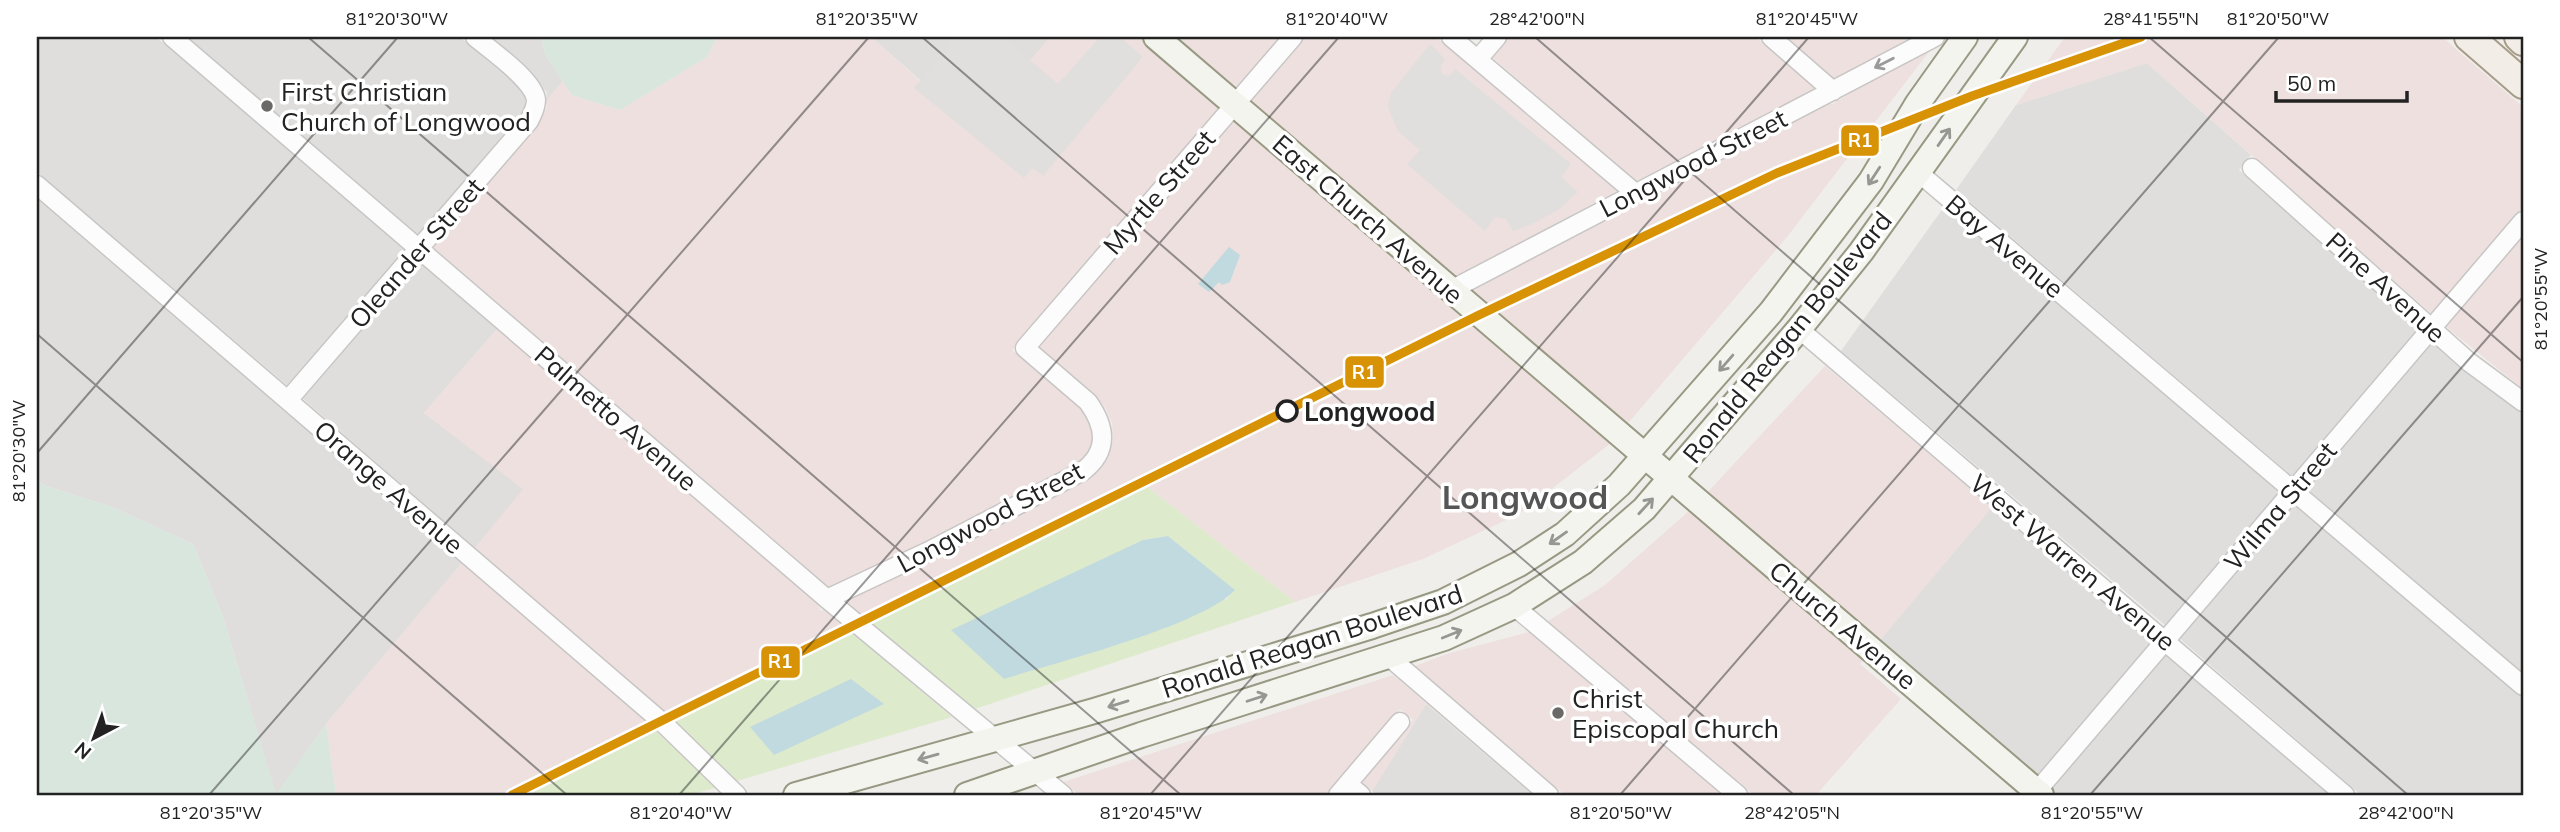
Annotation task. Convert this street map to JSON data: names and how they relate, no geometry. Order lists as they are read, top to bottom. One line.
{"streets":{"main road":["East Church Avenue","Ronald Reagan Boulevard","Church Avenue"],"street":["Longwood Street","Myrtle Street","Bay Avenue","Oleander Street","Pine Avenue","Palmetto Avenue","Orange Avenue","Wilma Street","West Warren Avenue"]},"crossings":[["Longwood Street","Myrtle Street"],["Longwood Street","East Church Avenue"],["Longwood Street","Palmetto Avenue"],["Myrtle Street","East Church Avenue"],["East Church Avenue","Ronald Reagan Boulevard"],["East Church Avenue","Church Avenue"],["Bay Avenue","Ronald Reagan Boulevard"],["Bay Avenue","Wilma Street"],["Oleander Street","Palmetto Avenue"],["Oleander Street","Orange Avenue"],["Pine Avenue","Wilma Street"],["Ronald Reagan Boulevard","Palmetto Avenue"],["Ronald Reagan Boulevard","West Warren Avenue"],["Ronald Reagan Boulevard","Church Avenue"],["Wilma Street","West Warren Avenue"],["Wilma Street","Church Avenue"]],"districts":["Longwood"],"places":["First Christian Church of Longwood","Longwood","Christ Episcopal Church"],"lines":["transit line R1"],"scale_bar":"50 m","north":"bottom left","coordinates":["81°20'30\"W","81°20'35\"W","81°20'40\"W","28°42'00\"N","81°20'45\"W","28°41'55\"N","81°20'50\"W","81°20'55\"W","28°42'05\"N"]}
